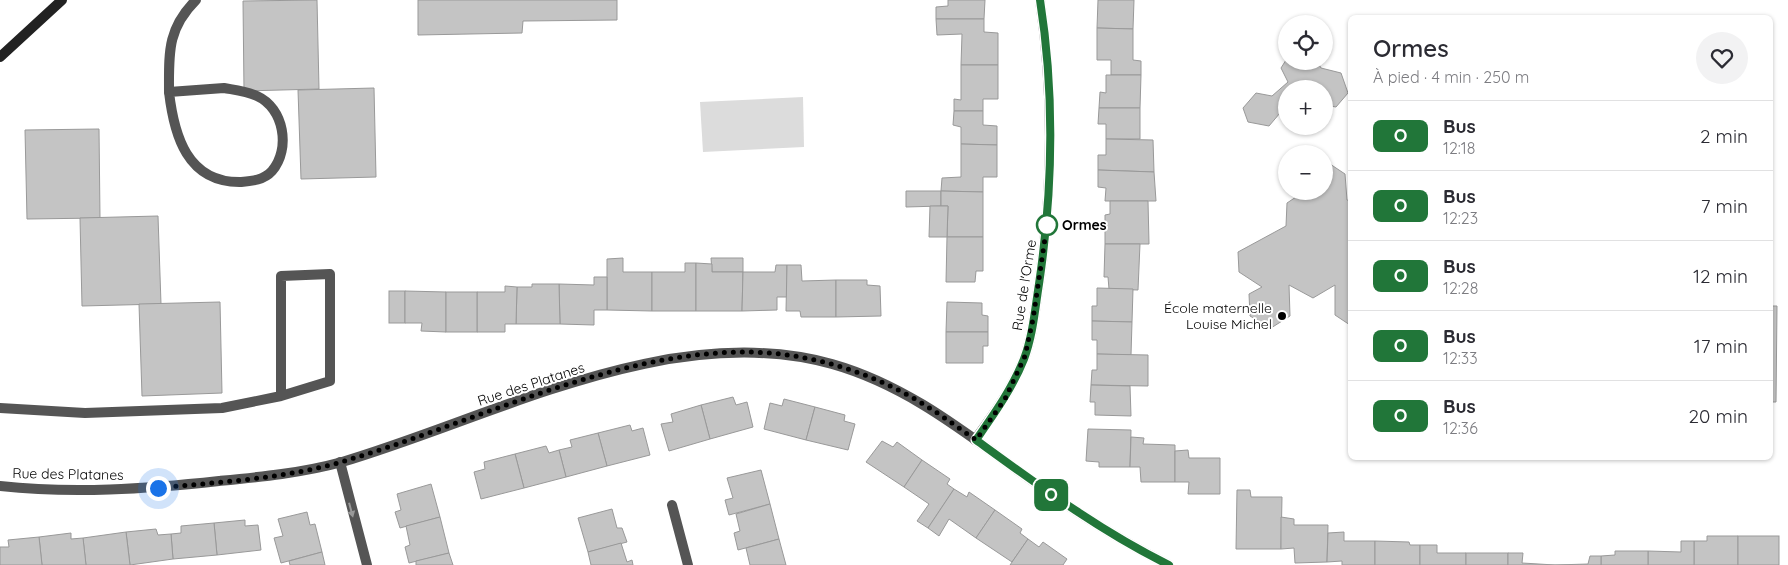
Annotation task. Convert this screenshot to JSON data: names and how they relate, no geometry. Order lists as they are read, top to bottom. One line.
{"streets":{"street":["Rue de l'Orme","Rue des Platanes"]},"crossings":[["Rue de l'Orme","Rue des Platanes"]],"places":["Ormes","École maternelle Louise Michel"],"lines":["bus line O"],"page":{"on_map":"O","map_buttons":["+","−"],"heading":["Ormes","À pied · 4 min · 250 m"],"list":[{"mark":"O","name":"Bus","note":"12:18","value":"2 min"},{"mark":"O","name":"Bus","note":"12:23","value":"7 min"},{"mark":"O","name":"Bus","note":"12:28","value":"12 min"},{"mark":"O","name":"Bus","note":"12:33","value":"17 min"},{"mark":"O","name":"Bus","note":"12:36","value":"20 min"}]}}
